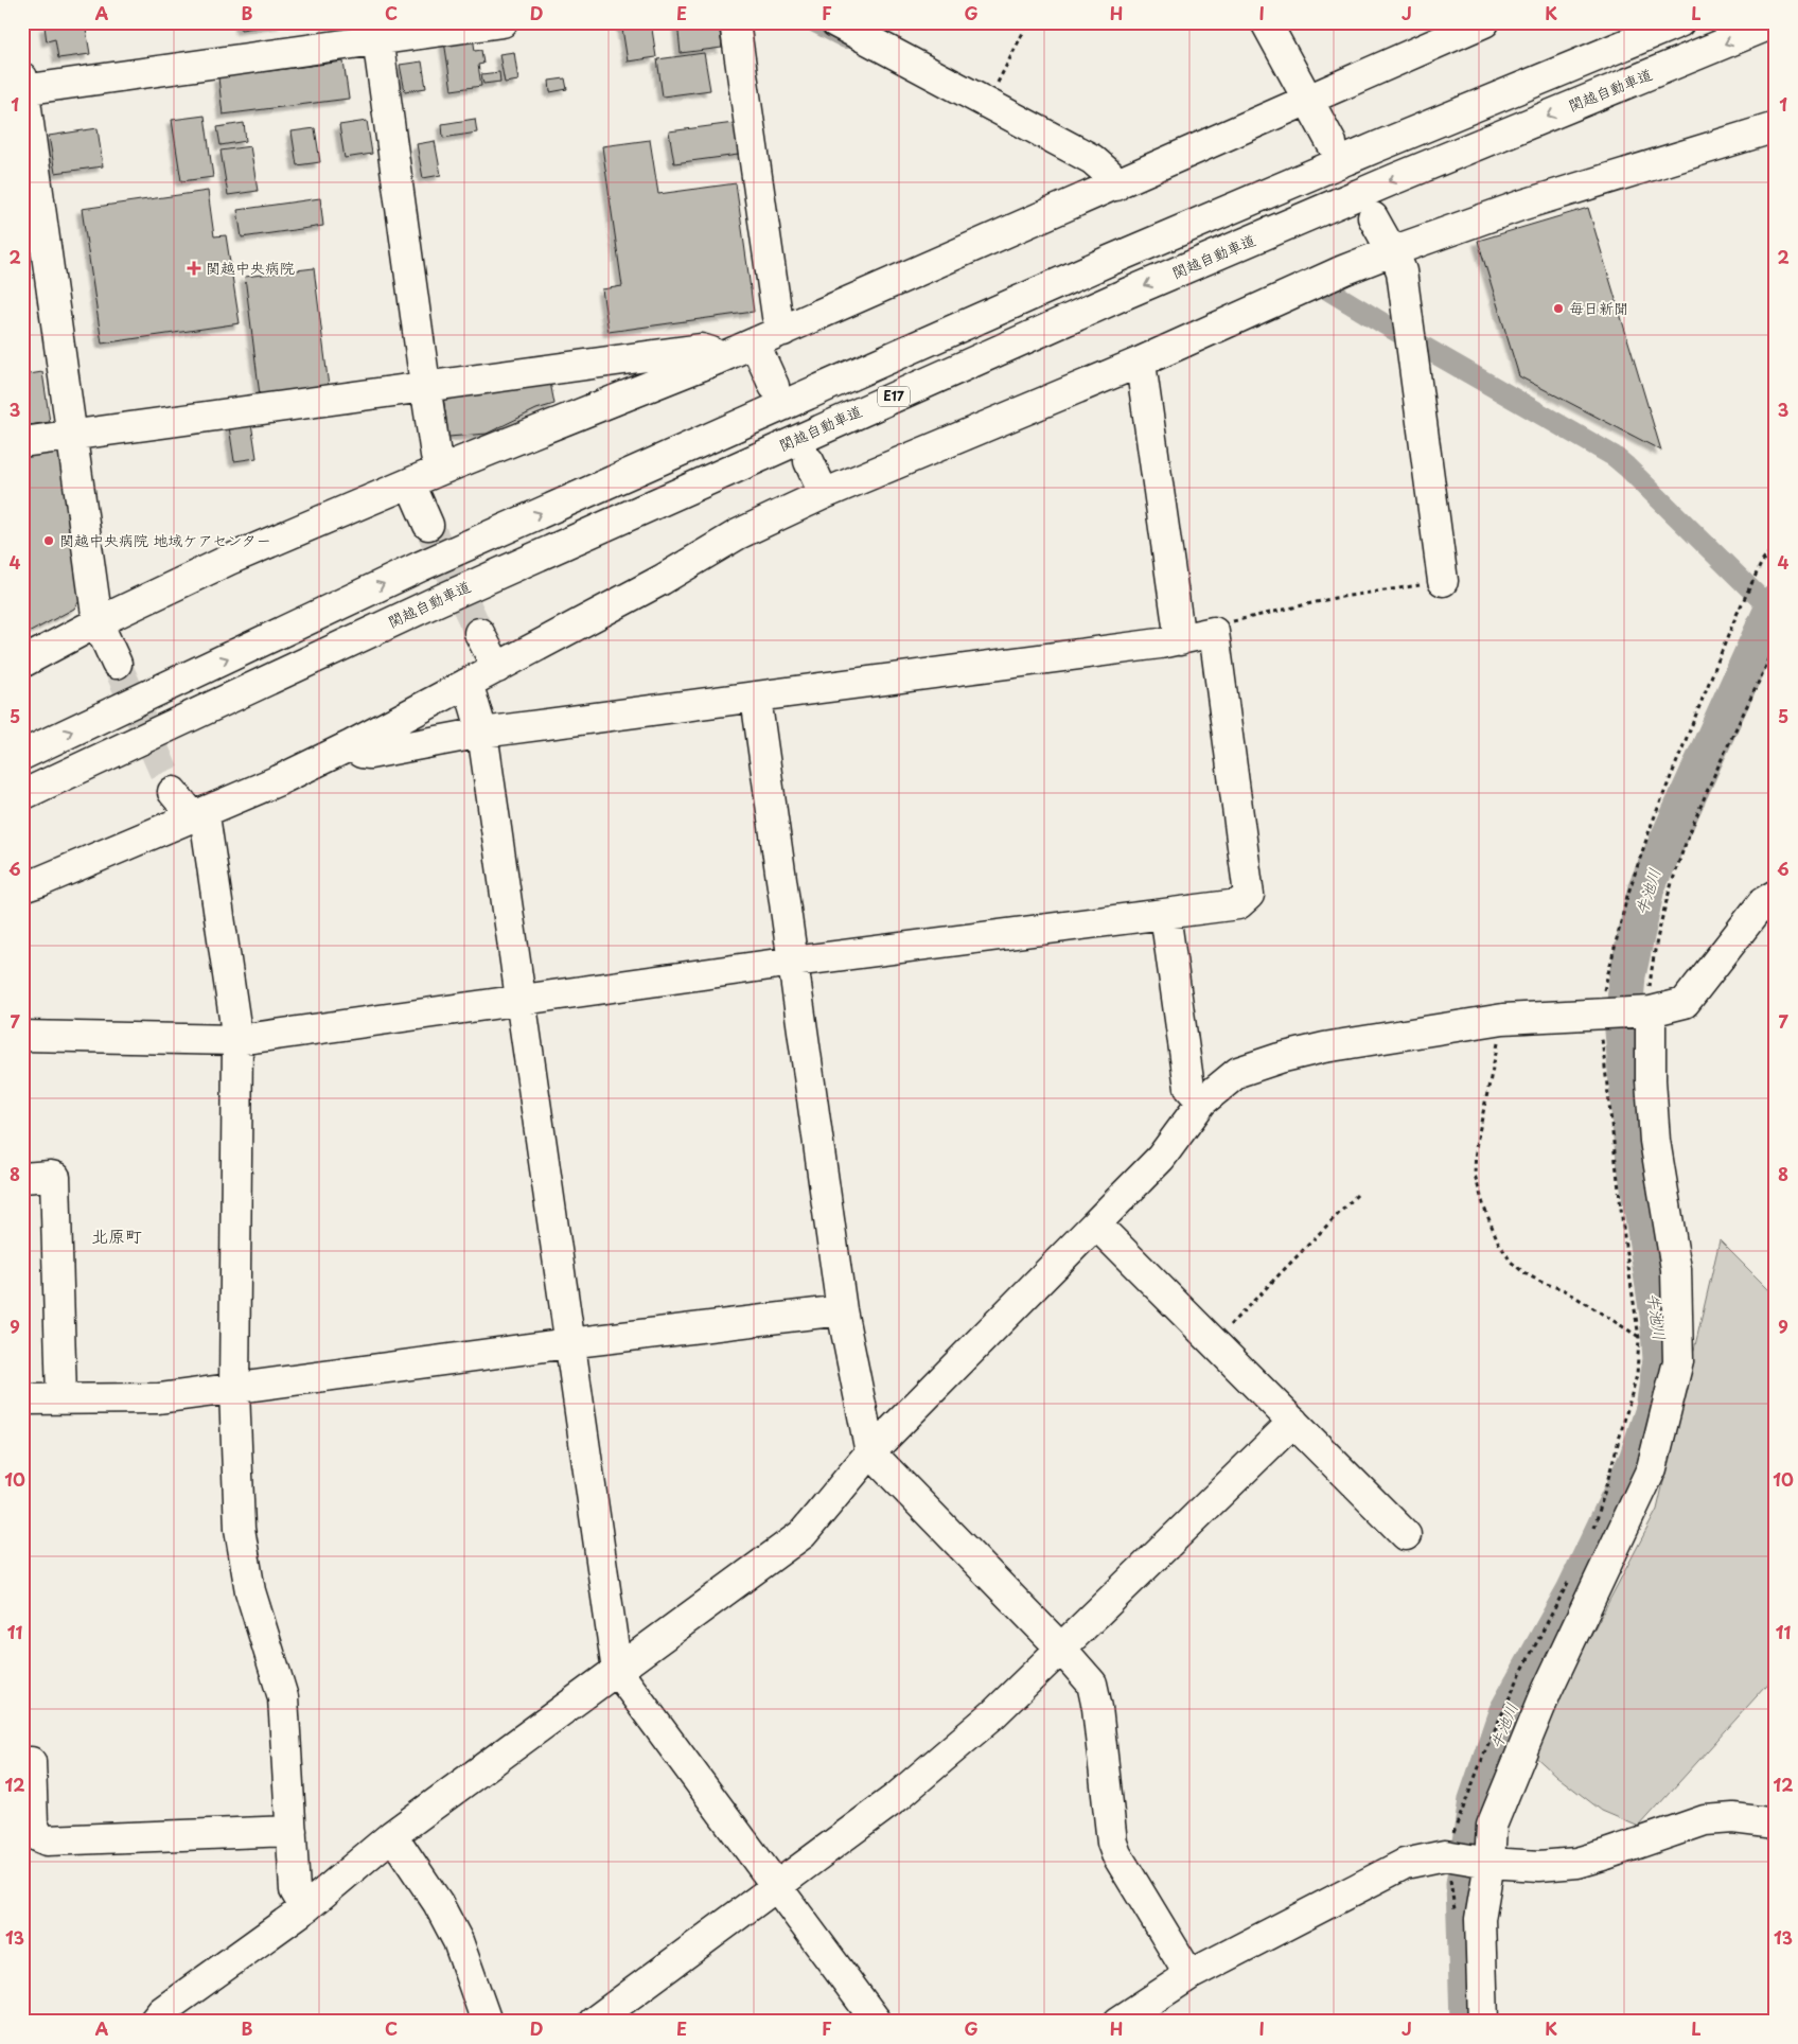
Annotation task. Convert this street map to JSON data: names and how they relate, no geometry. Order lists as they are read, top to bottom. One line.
{"streets":{"main road":["関越自動車道","E17"]},"districts":["北原町"],"water":["牛池川"],"places":{"health":["関越中央病院"],"other":["毎日新聞","関越中央病院 地域ケアセンター"]},"grid":{"columns":["A","B","C","D","E","F","G","H","I","J","K","L"],"rows":["1","2","3","4","5","6","7","8","9","10","11","12","13"]}}
